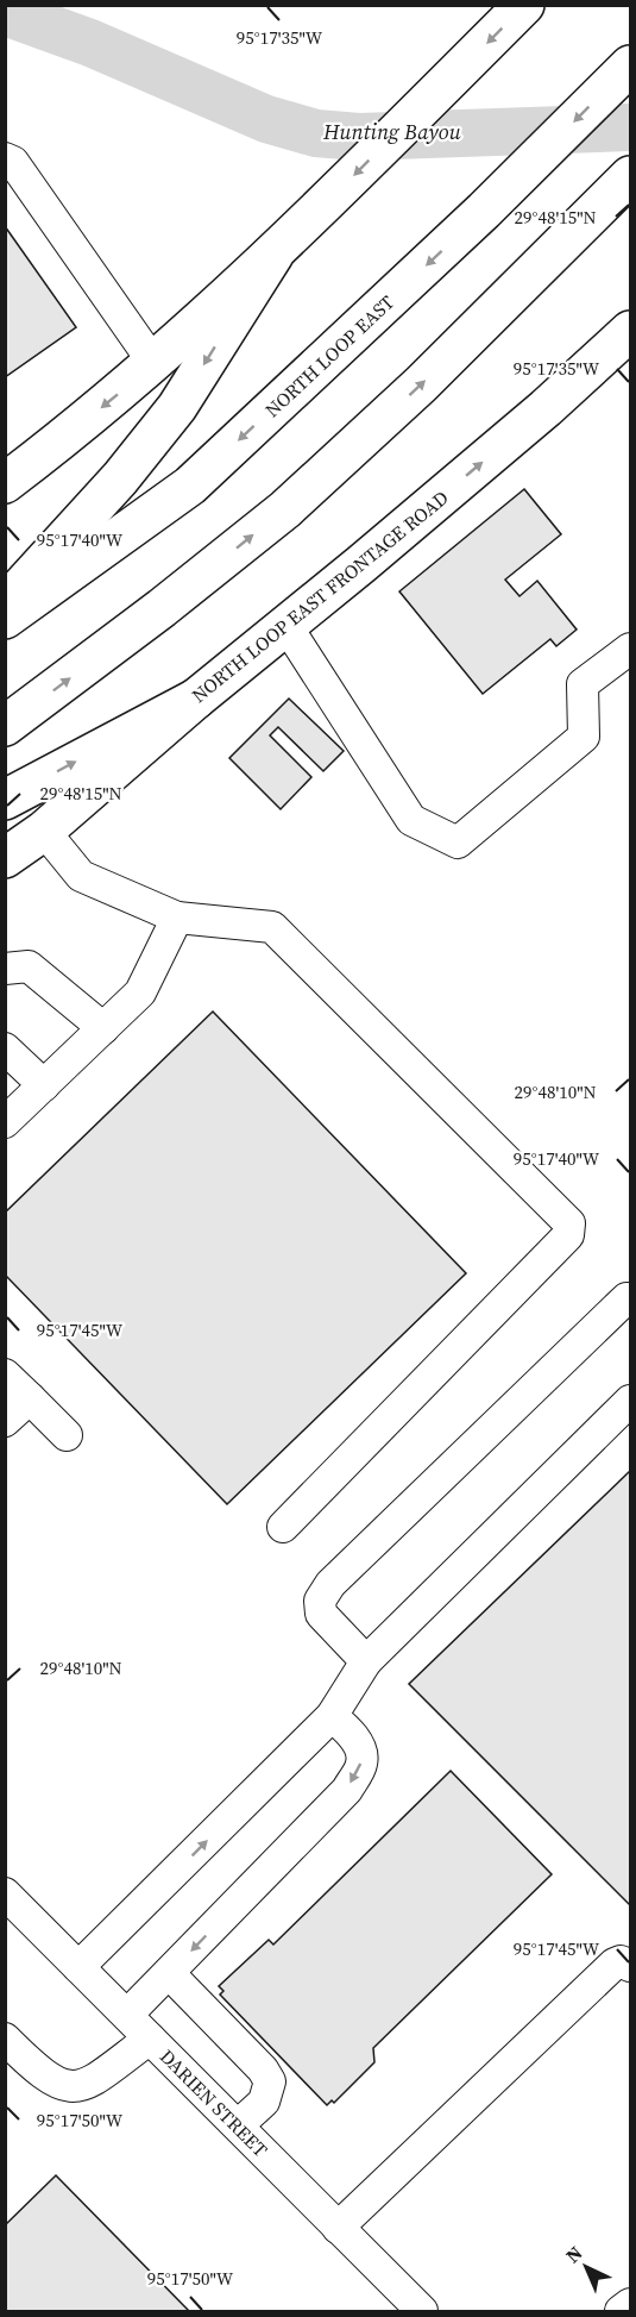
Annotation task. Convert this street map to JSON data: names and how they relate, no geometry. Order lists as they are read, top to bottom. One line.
{"streets":{"main road":["NORTH LOOP EAST","NORTH LOOP EAST FRONTAGE ROAD"],"street":["DARIEN STREET"]},"water":["Hunting Bayou"],"north":"top left","coordinates":["95°17'35\"W","29°48'15\"N","95°17'40\"W","29°48'10\"N","95°17'45\"W","95°17'50\"W"]}
